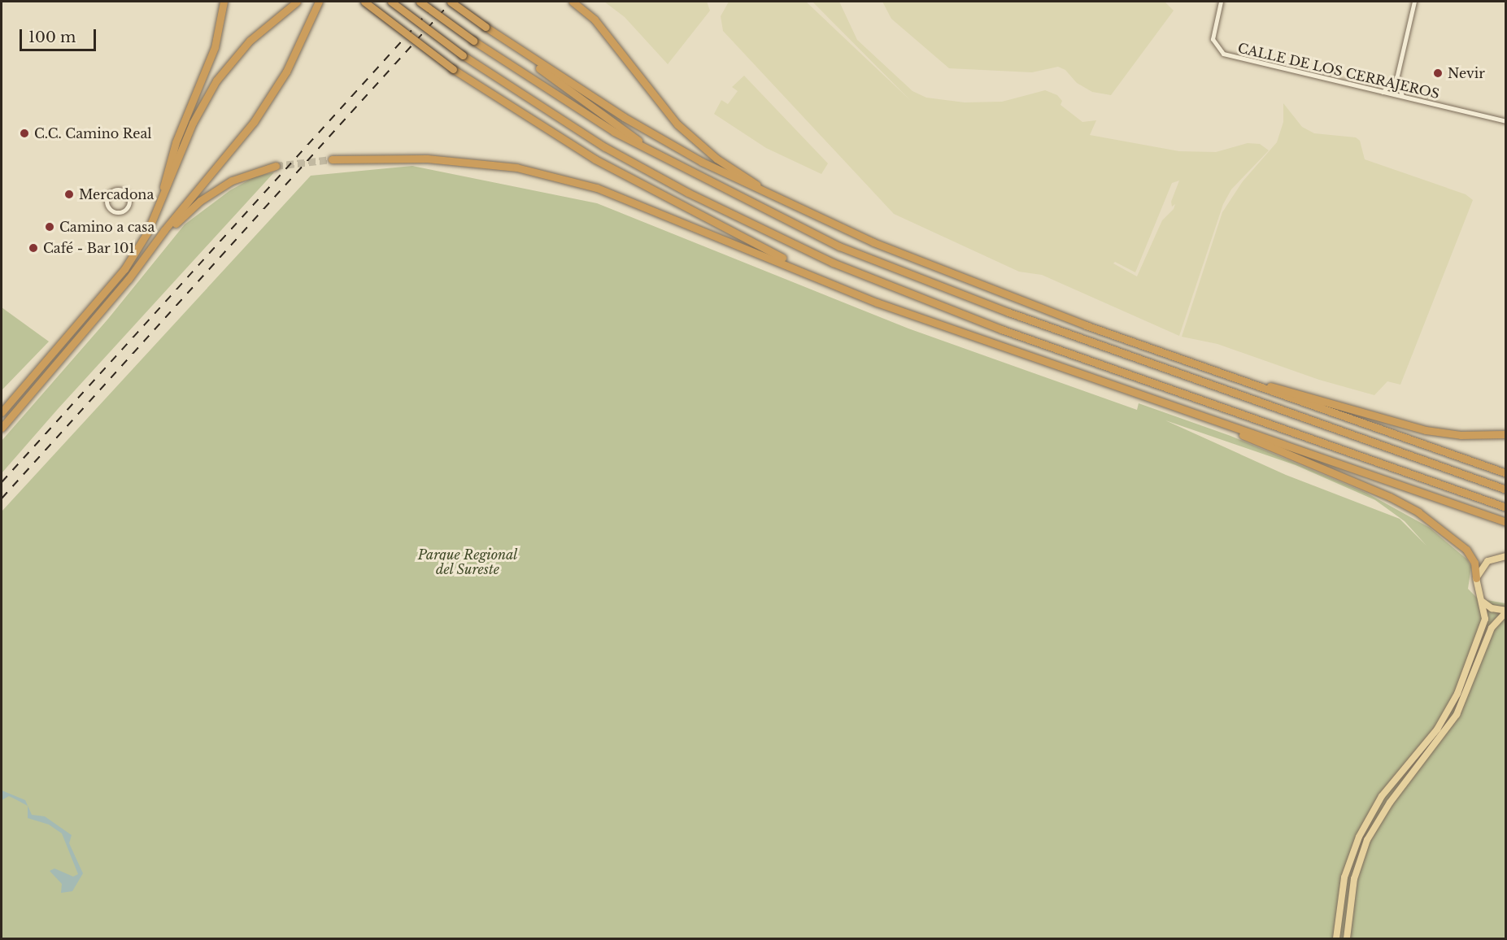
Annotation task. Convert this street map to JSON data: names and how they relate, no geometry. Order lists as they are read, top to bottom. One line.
{"streets":{"street":["CALLE DE LOS CERRAJEROS"]},"parks":["Parque Regional del Sureste"],"places":["Nevir","C.C. Camino Real","Mercadona","Camino a casa","Café - Bar 101"],"scale_bar":"100 m"}
